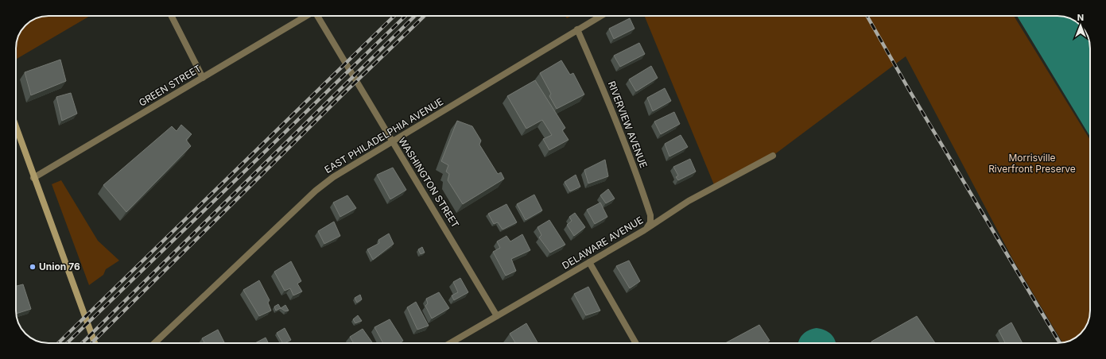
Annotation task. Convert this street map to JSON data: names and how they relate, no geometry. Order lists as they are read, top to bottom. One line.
{"streets":{"street":["GREEN STREET","RIVERVIEW AVENUE","EAST PHILADELPHIA AVENUE","WASHINGTON STREET","DELAWARE AVENUE"]},"crossings":[["RIVERVIEW AVENUE","EAST PHILADELPHIA AVENUE"],["RIVERVIEW AVENUE","DELAWARE AVENUE"],["EAST PHILADELPHIA AVENUE","WASHINGTON STREET"],["WASHINGTON STREET","DELAWARE AVENUE"]],"parks":["Morrisville Riverfront Preserve"],"places":["Union 76"],"north":"top"}
